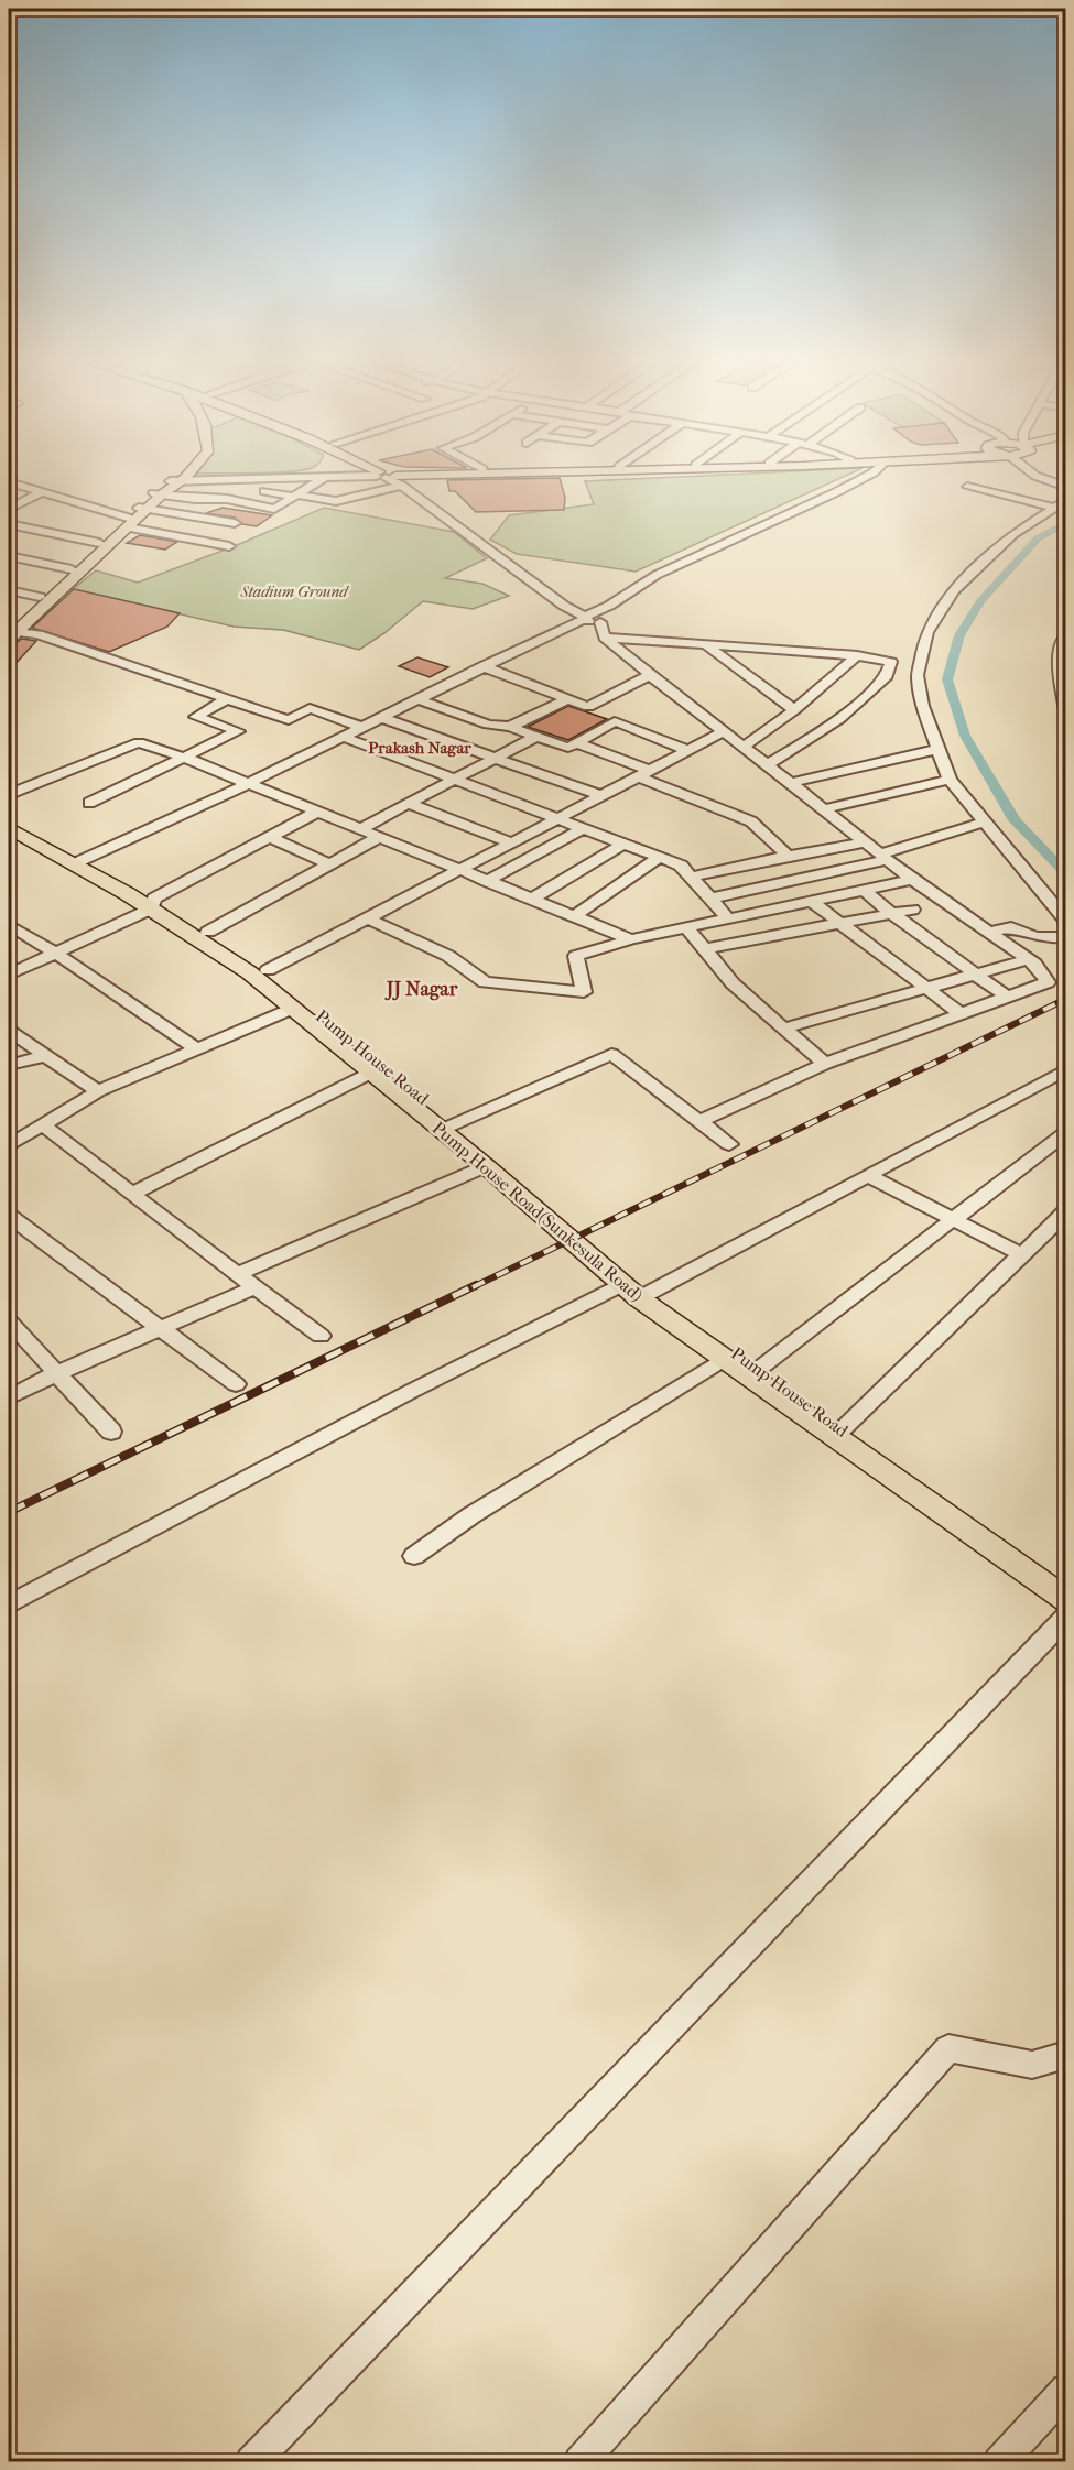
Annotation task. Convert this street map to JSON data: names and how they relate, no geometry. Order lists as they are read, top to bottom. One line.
{"streets":{"main road":["Pump House Road","Pump House Road(Sunkesula Road)"]},"crossings":[["Pump House Road","Pump House Road(Sunkesula Road)"]],"districts":["Prakash Nagar","JJ Nagar"],"parks":["Stadium Ground"]}
